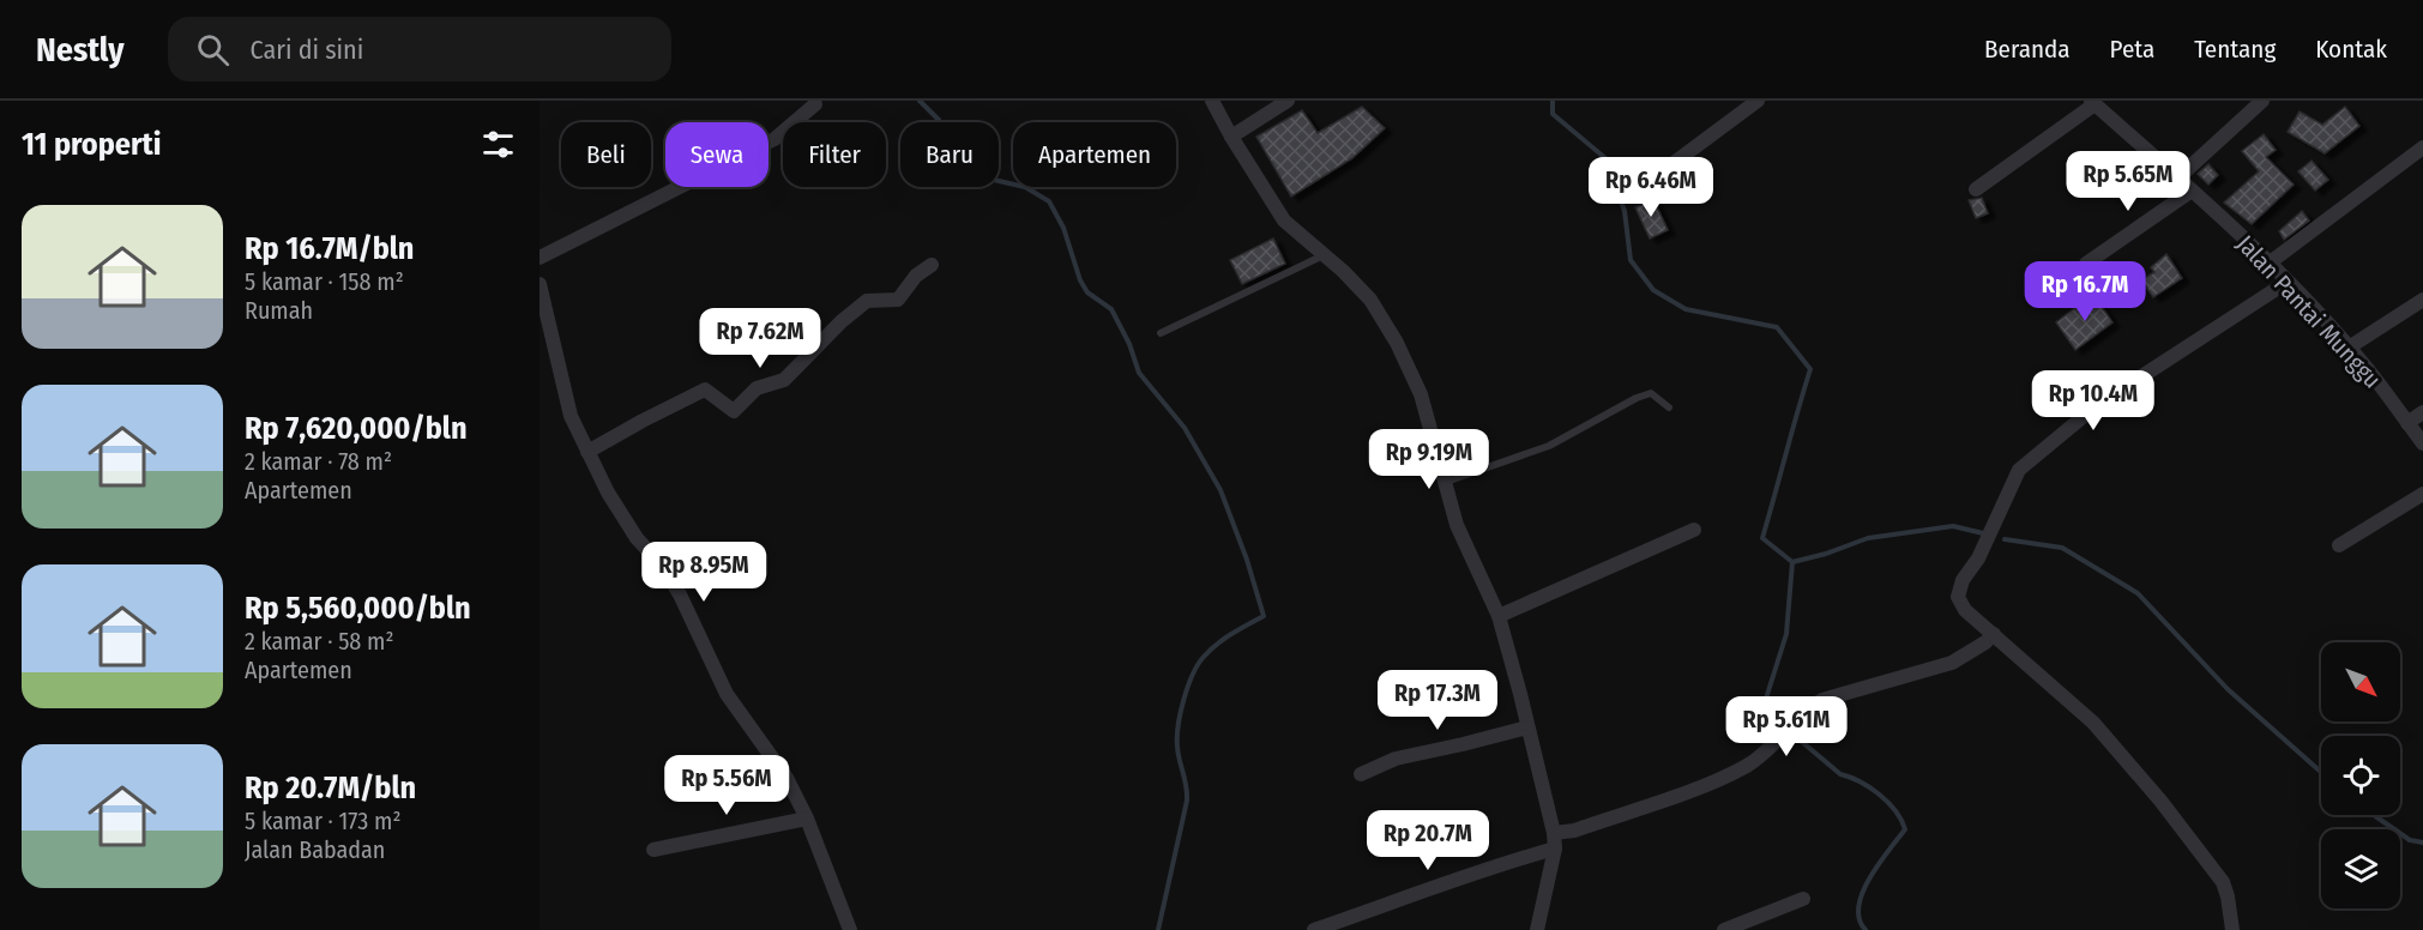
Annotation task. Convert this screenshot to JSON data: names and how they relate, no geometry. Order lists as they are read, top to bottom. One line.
{"streets":{"street":["Jalan Pantai Munggu"]},"north":"bottom right","page":{"header":"Nestly","search":"Cari di sini","nav":["Beranda","Peta","Tentang","Kontak"],"heading":"11 properti","chip":["Beli","Sewa","Filter","Baru","Apartemen"],"price":["Rp 5.65M","Rp 6.46M","Rp 16.7M","Rp 7.62M","Rp 10.4M","Rp 9.19M","Rp 8.95M","Rp 17.3M","Rp 5.61M","Rp 5.56M","Rp 20.7M"],"list":[{"name":"Rp 16.7M/bln","note":"5 kamar · 158 m² · Rumah"},{"name":"Rp 7,620,000/bln","note":"2 kamar · 78 m² · Apartemen"},{"name":"Rp 5,560,000/bln","note":"2 kamar · 58 m² · Apartemen"},{"name":"Rp 20.7M/bln","note":"5 kamar · 173 m² · Jalan Babadan"}]}}
